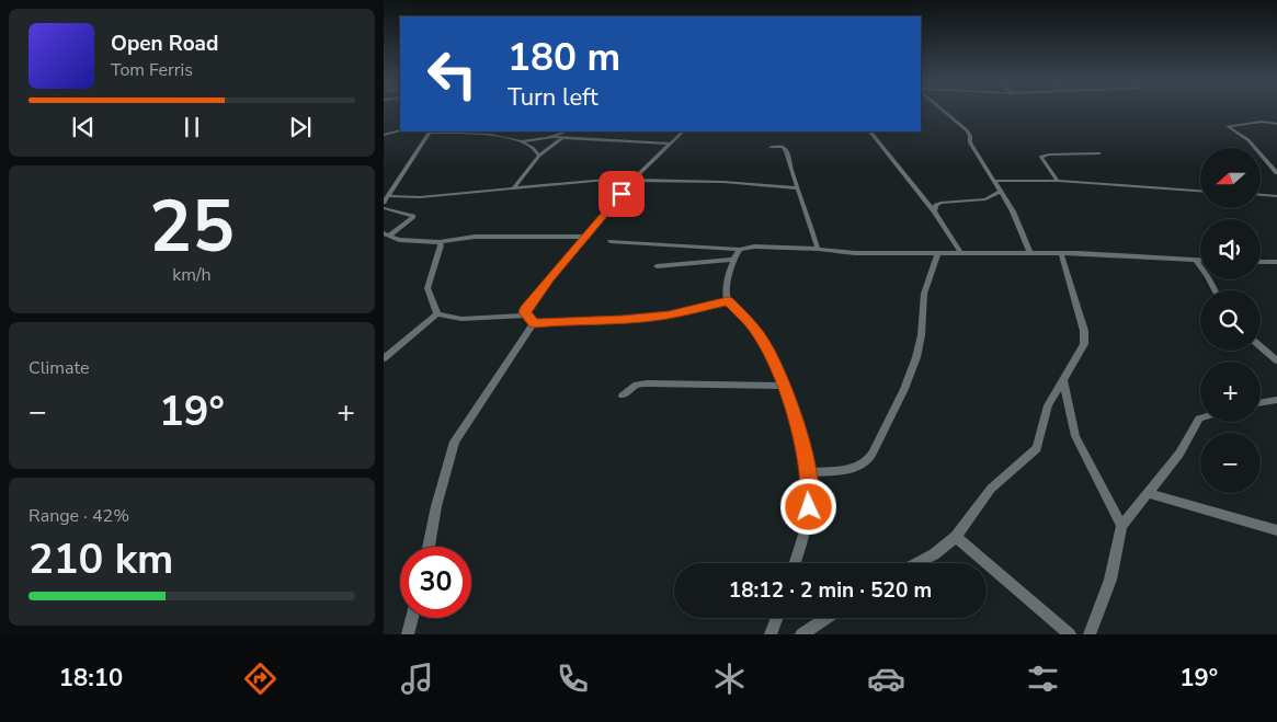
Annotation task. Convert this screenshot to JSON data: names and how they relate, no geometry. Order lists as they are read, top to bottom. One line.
{"north":"left","page":{"turn":["180 m","Turn left"],"song":["Open Road","Tom Ferris"],"map_buttons":["+","−"],"tile":[["25","km/h"],"Climate",["Range · 42%","210 km"]],"heat":["−","19°","+"],"limit":"30","trip":"18:12 · 2 min · 520 m","tabs":["18:10","19°"]}}
